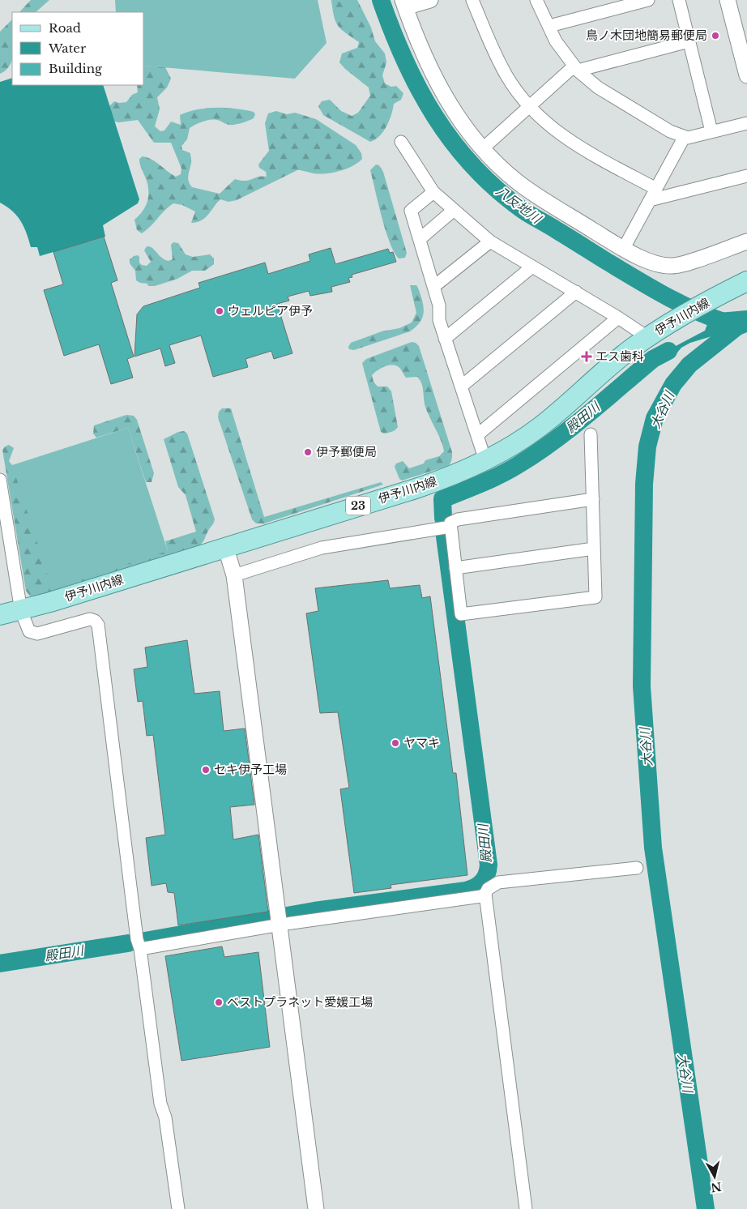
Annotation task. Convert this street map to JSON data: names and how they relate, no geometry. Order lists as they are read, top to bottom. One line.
{"streets":{"main road":["伊予川内線","23"]},"water":["八反地川","大谷川","殿田川"],"places":{"other":["鳥ノ木団地簡易郵便局","ウェルピア伊予","伊予郵便局","ヤマキ","セキ伊予工場","ベストプラネット愛媛工場"],"health":["エス歯科"]},"legend":["Road","Water","Building"],"north":"bottom"}
